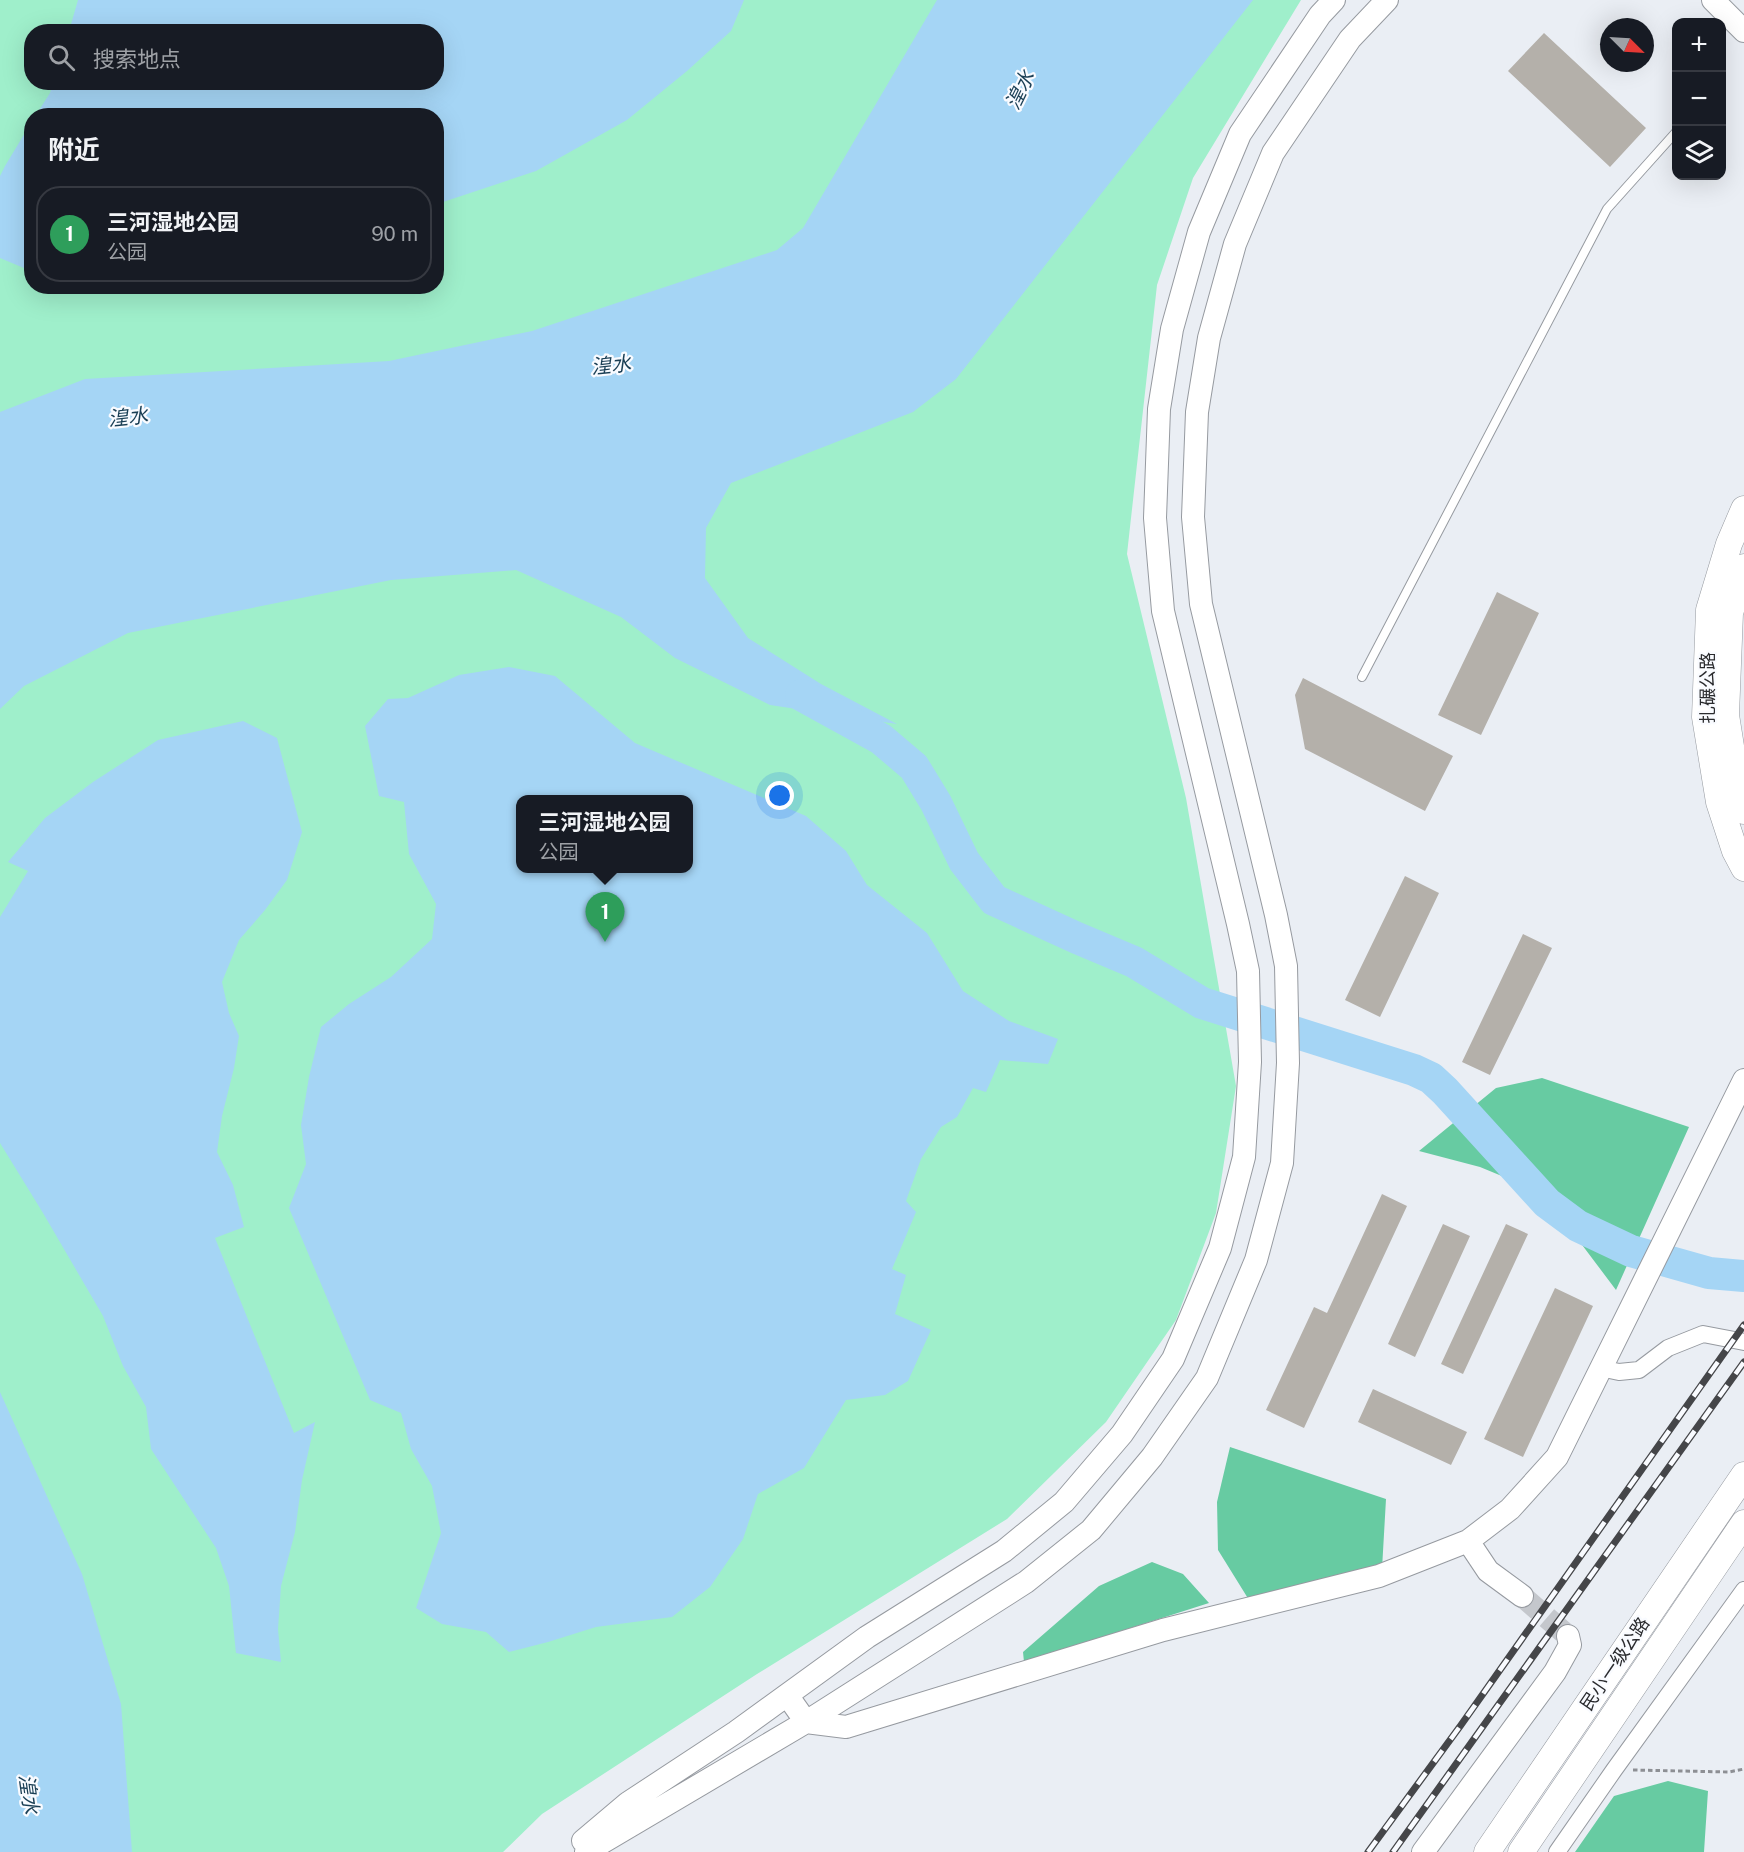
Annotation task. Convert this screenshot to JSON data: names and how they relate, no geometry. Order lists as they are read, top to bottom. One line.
{"streets":{"main road":["扎碾公路","民小一级公路"]},"water":["湟水"],"north":"bottom right","page":{"map_buttons":["+","−"],"search":"搜索地点","heading":"附近","list":[{"mark":"1","name":"三河湿地公园","note":"公园","value":"90 m"}],"popup":["三河湿地公园","公园"],"pins":"1"}}
